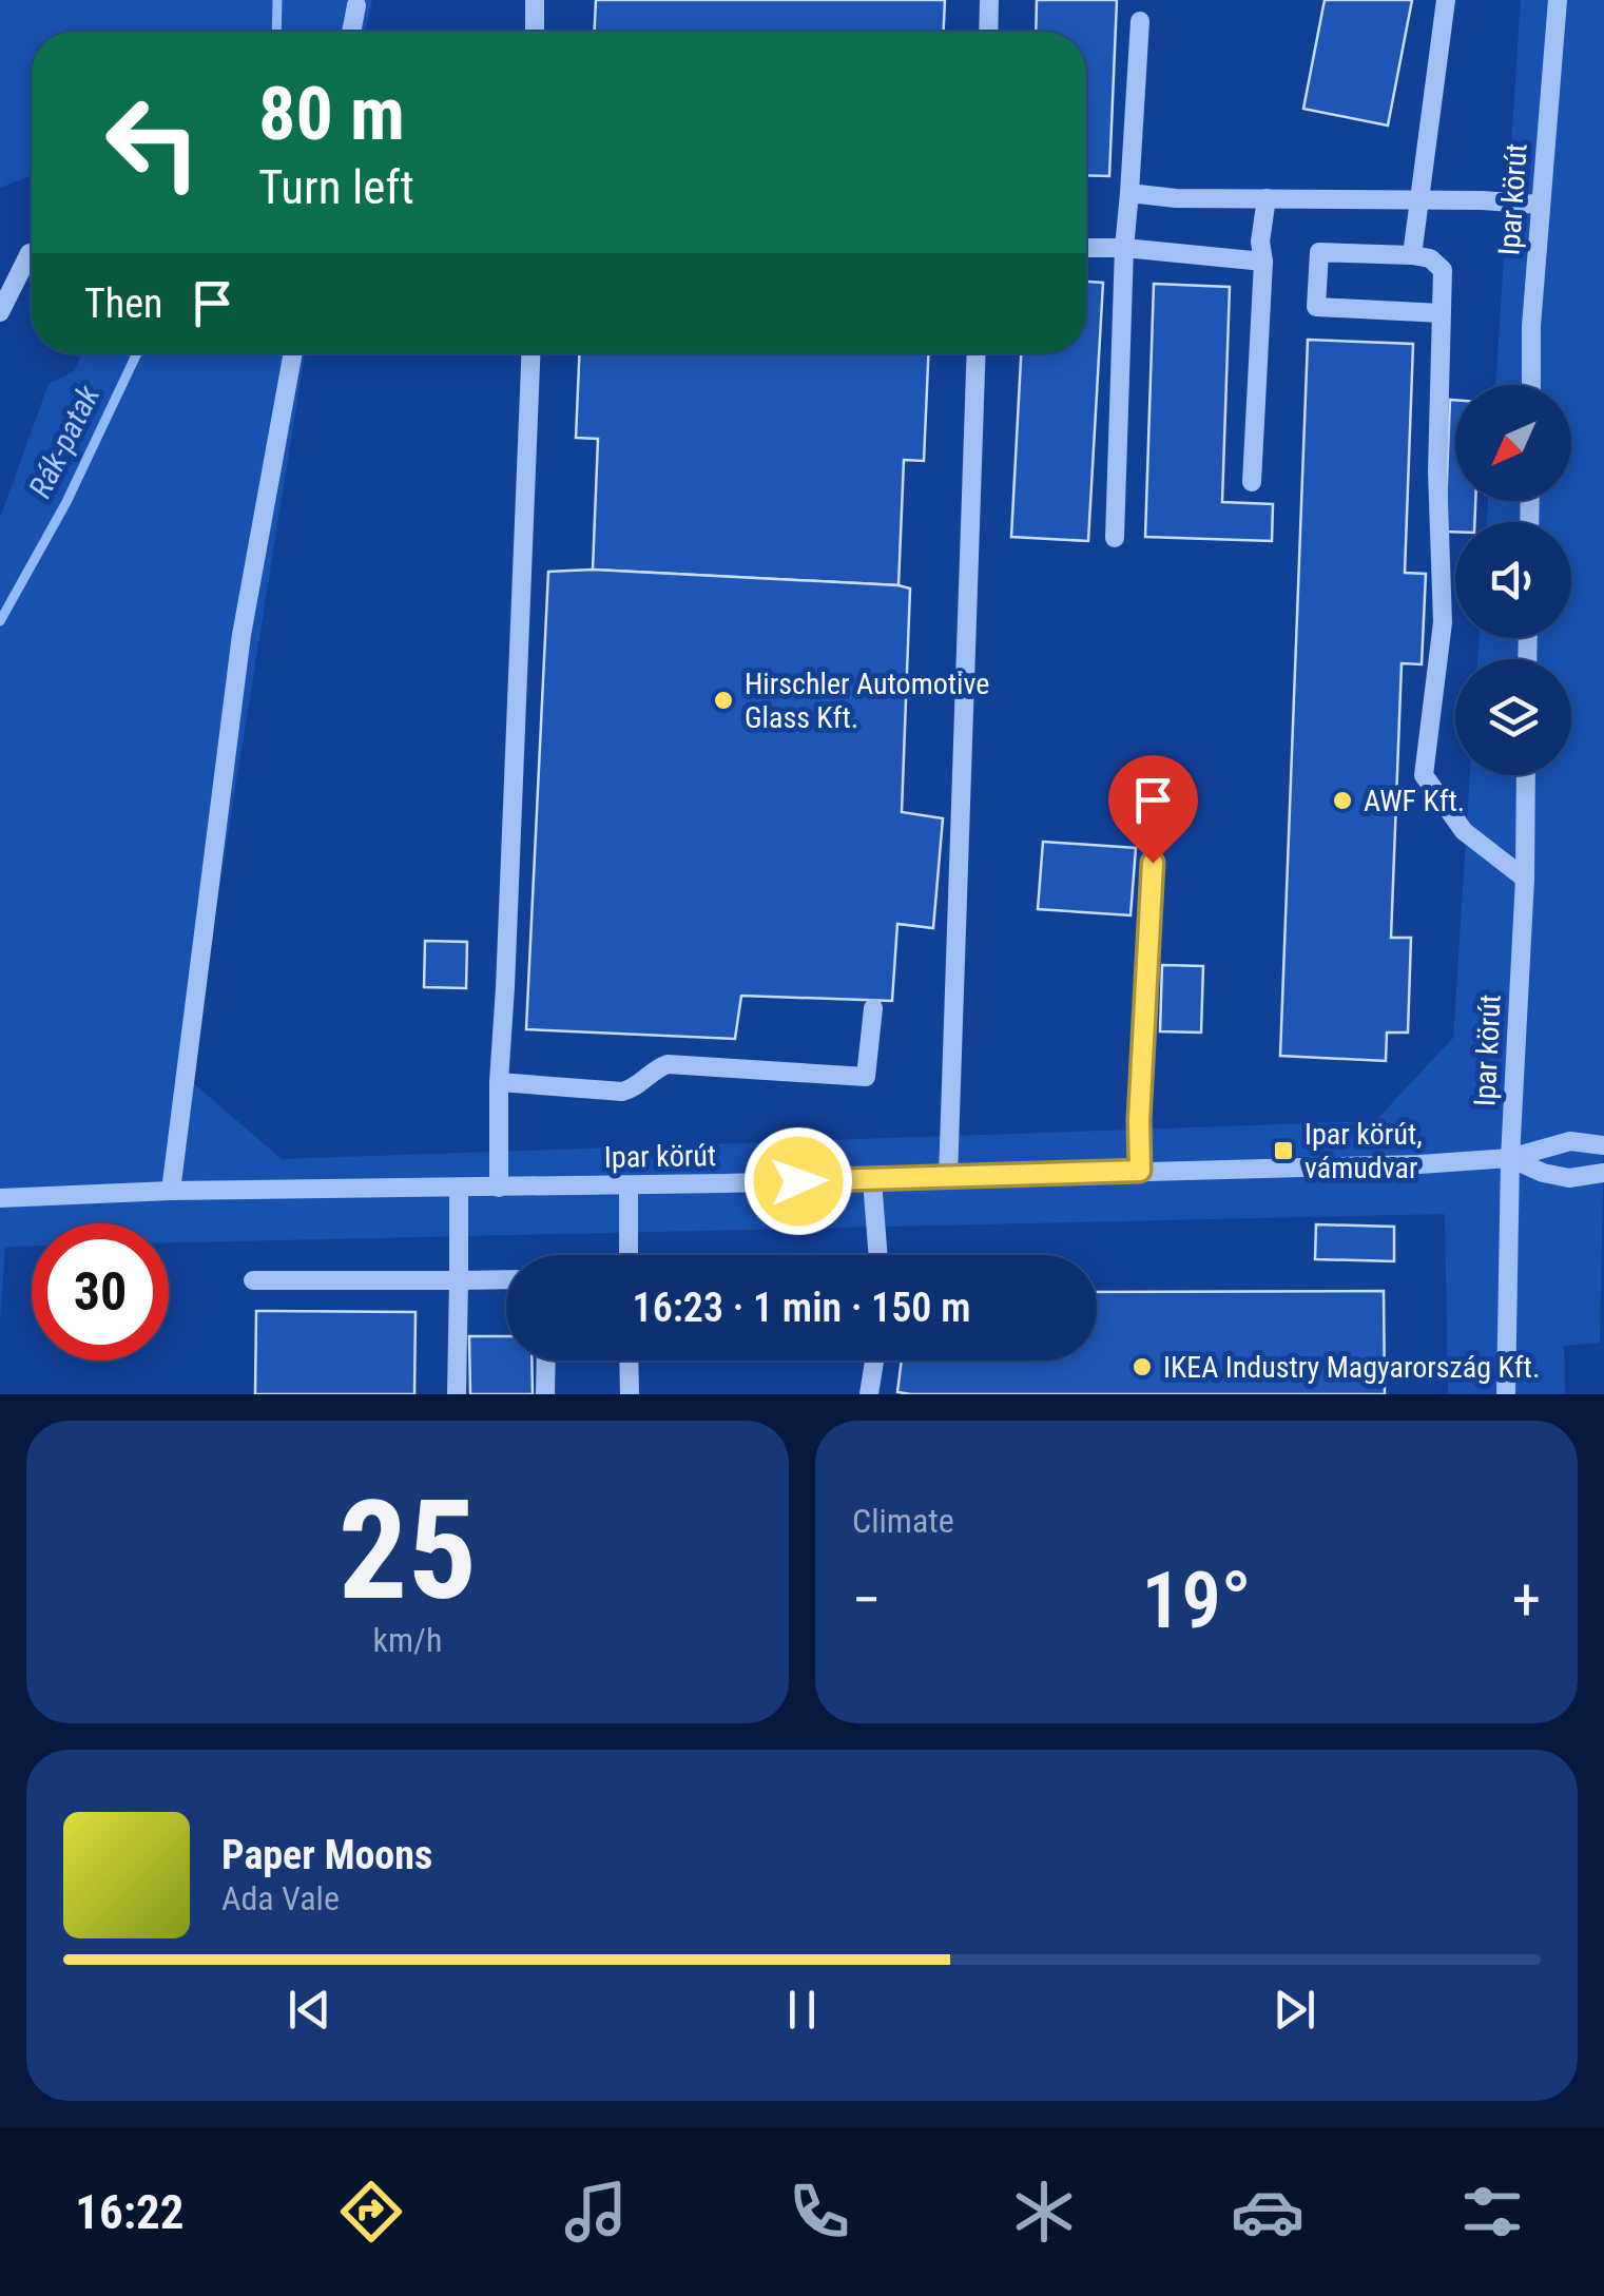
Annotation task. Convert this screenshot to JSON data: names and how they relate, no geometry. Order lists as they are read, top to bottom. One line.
{"streets":{"street":["Ipar körút"]},"water":["Rák-patak"],"places":{"other":["Hirschler Automotive Glass Kft.","AWF Kft.","IKEA Industry Magyarország Kft."],"transit":["Ipar körút, vámudvar"]},"north":"bottom left","page":{"turn":["80 m","Turn left"],"then":"Then","limit":"30","trip":"16:23 · 1 min · 150 m","tile":[["25","km/h"],"Climate"],"heat":["−","19°","+"],"song":["Paper Moons","Ada Vale"],"tabs":"16:22"}}
